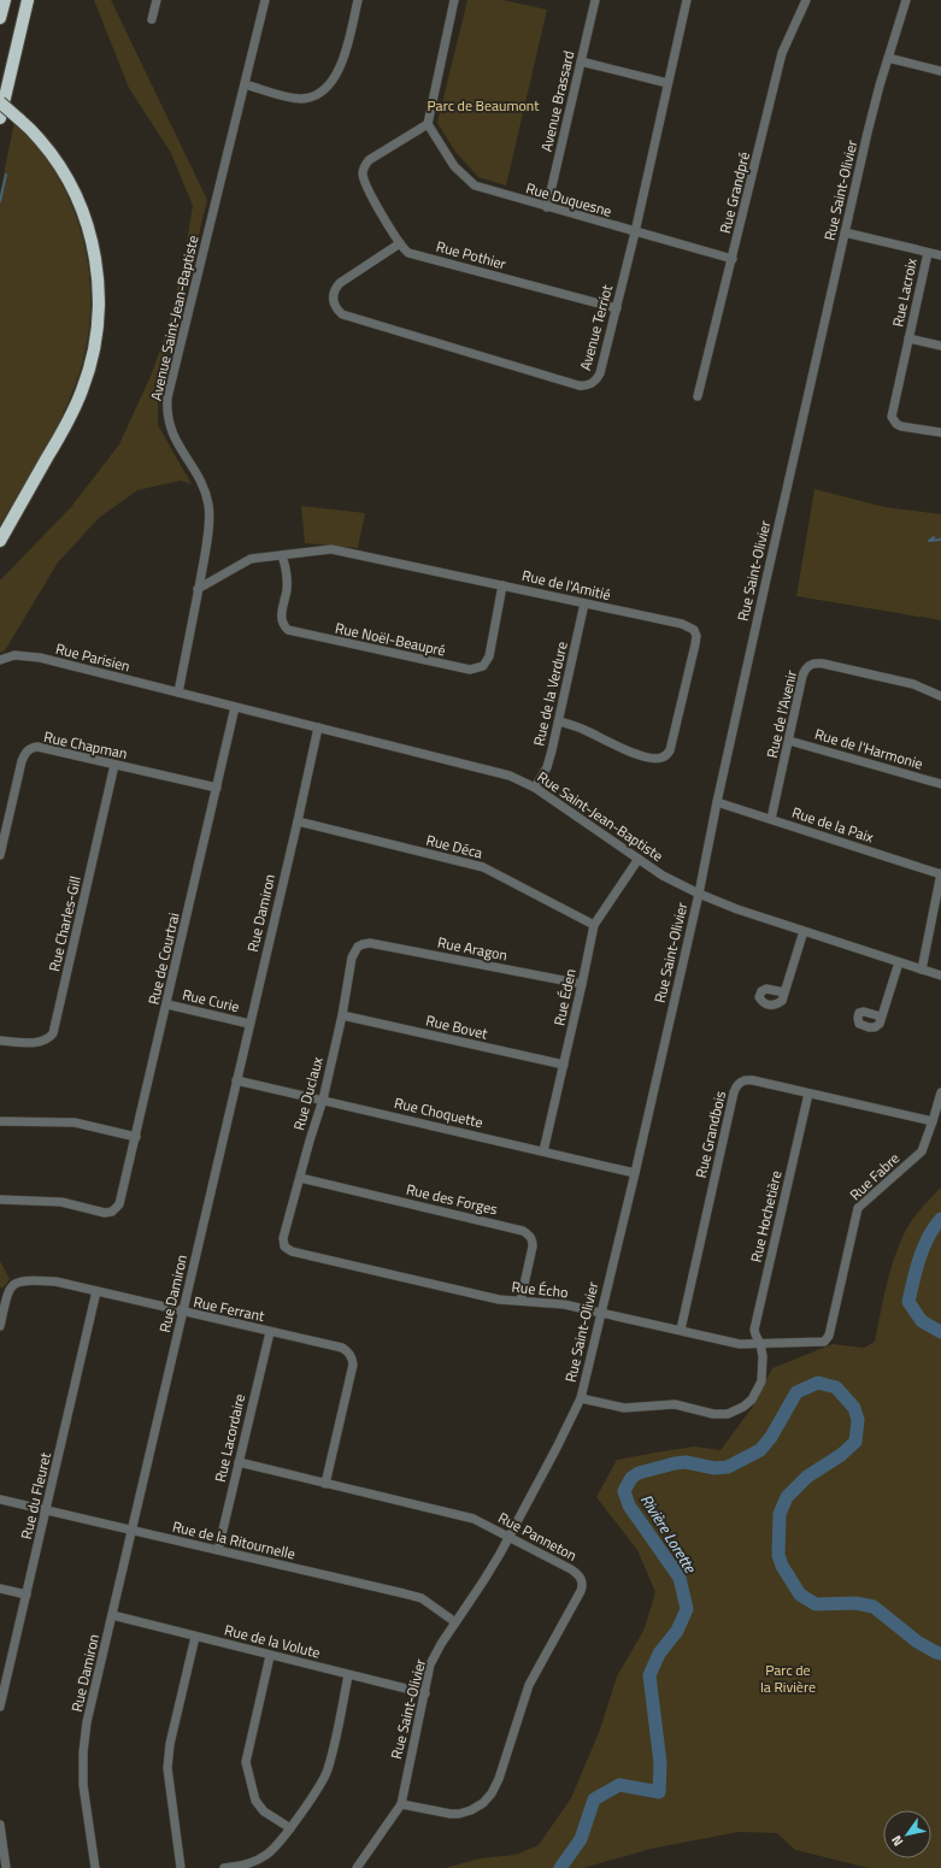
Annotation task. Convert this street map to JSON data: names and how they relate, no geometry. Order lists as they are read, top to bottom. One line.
{"streets":{"street":["Avenue Brassard","Rue Saint-Olivier","Rue Grandpré","Rue Duquesne","Rue Pothier","Rue Lacroix","Avenue Saint-Jean-Baptiste","Avenue Terriot","Rue de l'Amitié","Rue Noël-Beaupré","Rue Parisien","Rue de la Verdure","Rue de l'Avenir","Rue Chapman","Rue de l'Harmonie","Rue Saint-Jean-Baptiste","Rue de la Paix","Rue Déca","Rue Damiron","Rue Charles-Gill","Rue Aragon","Rue de Courtrai","Rue Éden","Rue Curie","Rue Bovet","Rue Duclaux","Rue Choquette","Rue Grandbois","Rue Fabre","Rue des Forges","Rue Hochetière","Rue Écho","Rue Ferrant","Rue Lacordaire","Rue du Fleuret","Rue Panneton","Rue de la Ritournelle","Rue de la Volute"]},"crossings":[["Avenue Brassard","Rue Duquesne"],["Rue Saint-Olivier","Rue Saint-Jean-Baptiste"],["Rue Saint-Olivier","Rue de la Paix"],["Rue Saint-Olivier","Rue Choquette"],["Rue Saint-Olivier","Rue Hochetière"],["Rue Saint-Olivier","Rue Écho"],["Rue Saint-Olivier","Rue Panneton"],["Rue Saint-Olivier","Rue de la Ritournelle"],["Rue Saint-Olivier","Rue de la Volute"],["Rue Grandpré","Rue Duquesne"],["Rue Duquesne","Rue Pothier"],["Rue Duquesne","Avenue Terriot"],["Rue Pothier","Avenue Terriot"],["Avenue Saint-Jean-Baptiste","Rue de l'Amitié"],["Avenue Saint-Jean-Baptiste","Rue Parisien"],["Avenue Saint-Jean-Baptiste","Rue Saint-Jean-Baptiste"],["Rue de l'Amitié","Rue Noël-Beaupré"],["Rue de l'Amitié","Rue de la Verdure"],["Rue Parisien","Rue Saint-Jean-Baptiste"],["Rue de la Verdure","Rue Saint-Jean-Baptiste"],["Rue de l'Avenir","Rue de l'Harmonie"],["Rue de l'Avenir","Rue de la Paix"],["Rue Chapman","Rue Charles-Gill"],["Rue Chapman","Rue de Courtrai"],["Rue Saint-Jean-Baptiste","Rue Damiron"],["Rue Saint-Jean-Baptiste","Rue de Courtrai"],["Rue Saint-Jean-Baptiste","Rue Éden"],["Rue Déca","Rue Damiron"],["Rue Déca","Rue Éden"],["Rue Damiron","Rue Curie"],["Rue Damiron","Rue Choquette"],["Rue Damiron","Rue Ferrant"],["Rue Damiron","Rue de la Ritournelle"],["Rue Damiron","Rue de la Volute"],["Rue Aragon","Rue Éden"],["Rue Aragon","Rue Duclaux"],["Rue de Courtrai","Rue Curie"],["Rue Éden","Rue Bovet"],["Rue Éden","Rue Choquette"],["Rue Bovet","Rue Duclaux"],["Rue Duclaux","Rue Choquette"],["Rue Duclaux","Rue des Forges"],["Rue Duclaux","Rue Écho"],["Rue Grandbois","Rue Fabre"],["Rue Grandbois","Rue Hochetière"],["Rue Grandbois","Rue Écho"],["Rue Fabre","Rue Écho"],["Rue des Forges","Rue Écho"],["Rue Hochetière","Rue Écho"],["Rue Ferrant","Rue Lacordaire"],["Rue Ferrant","Rue du Fleuret"],["Rue Ferrant","Rue Panneton"],["Rue Lacordaire","Rue Panneton"],["Rue Lacordaire","Rue de la Ritournelle"],["Rue du Fleuret","Rue de la Ritournelle"]],"water":["Rivière Lorette"],"parks":["Parc de Beaumont","Parc de la Rivière"],"north":"bottom left"}
